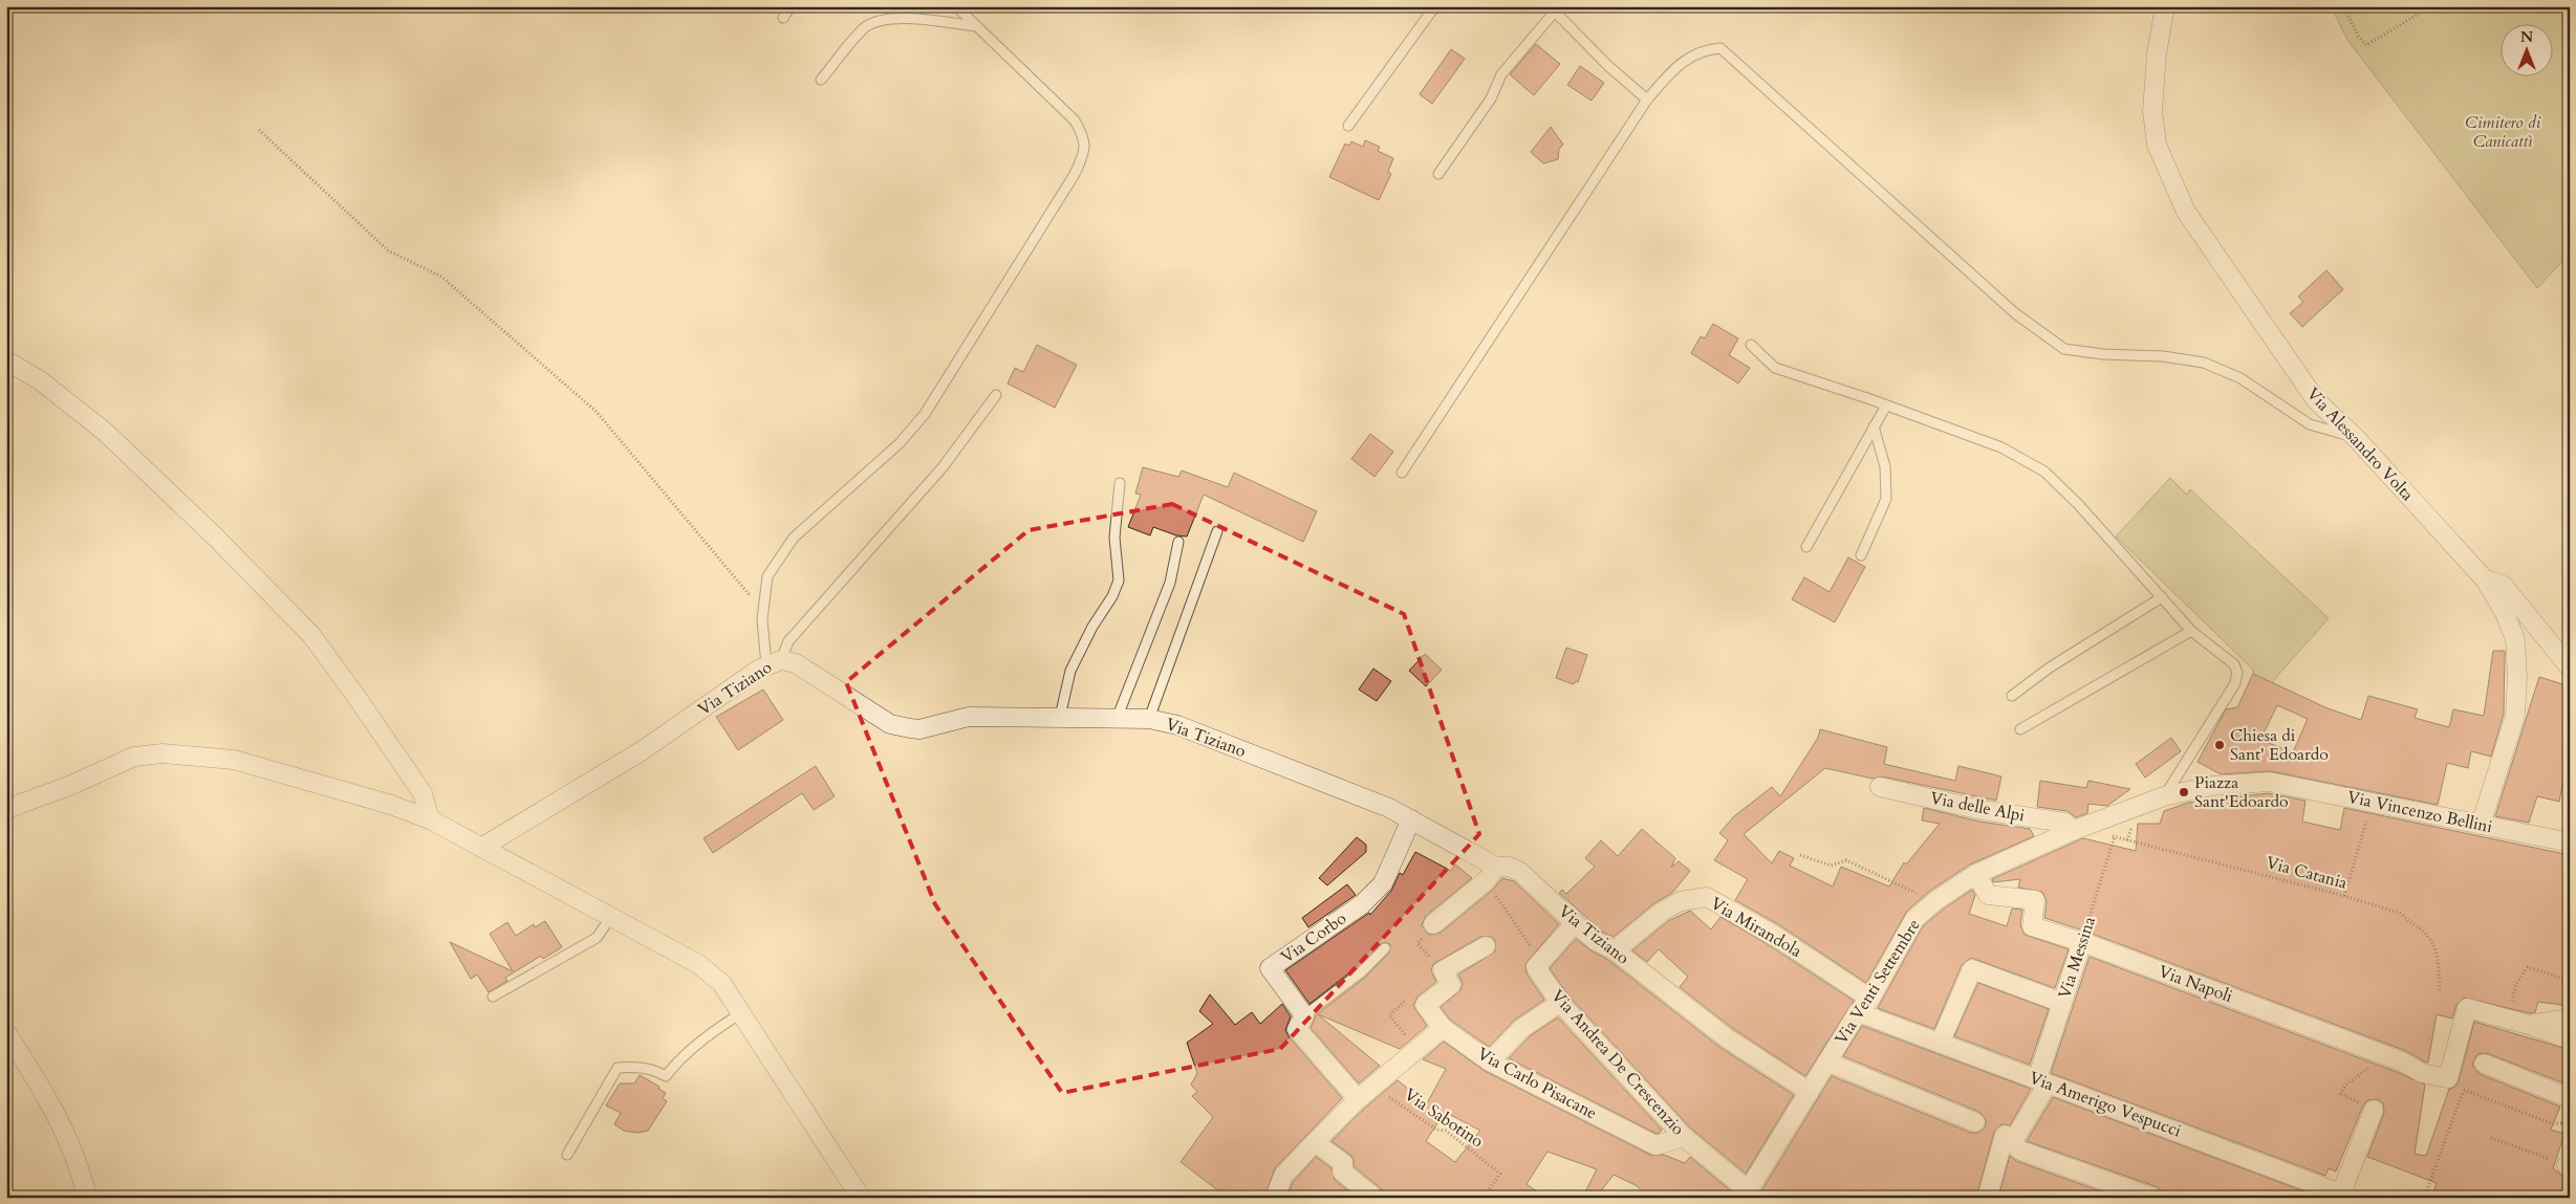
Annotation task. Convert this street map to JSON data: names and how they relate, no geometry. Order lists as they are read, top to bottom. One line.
{"streets":{"street":["Via Alessandro Volta","Via Tiziano","Via delle Alpi","Via Vincenzo Bellini","Via Mirandola","Via Corbo","Via Messina","Via Venti Settembre","Via Napoli","Via Andrea De Crescenzio","Via Carlo Pisacane","Via Amerigo Vespucci"],"path":["Via Catania","Via Sabotino"]},"crossings":[["Via Alessandro Volta","Via Vincenzo Bellini"],["Via Tiziano","Via Mirandola"],["Via Tiziano","Via Corbo"],["Via Tiziano","Via Venti Settembre"],["Via delle Alpi","Via Venti Settembre"],["Via Catania","Via Messina"],["Via Mirandola","Via Venti Settembre"],["Via Messina","Via Napoli"],["Via Messina","Via Amerigo Vespucci"],["Via Venti Settembre","Via Napoli"],["Via Venti Settembre","Via Andrea De Crescenzio"],["Via Venti Settembre","Via Amerigo Vespucci"],["Via Andrea De Crescenzio","Via Carlo Pisacane"]],"parks":["Cimitero di Canicattì"],"places":["Chiesa di Sant' Edoardo","Piazza Sant'Edoardo"],"north":"top"}
